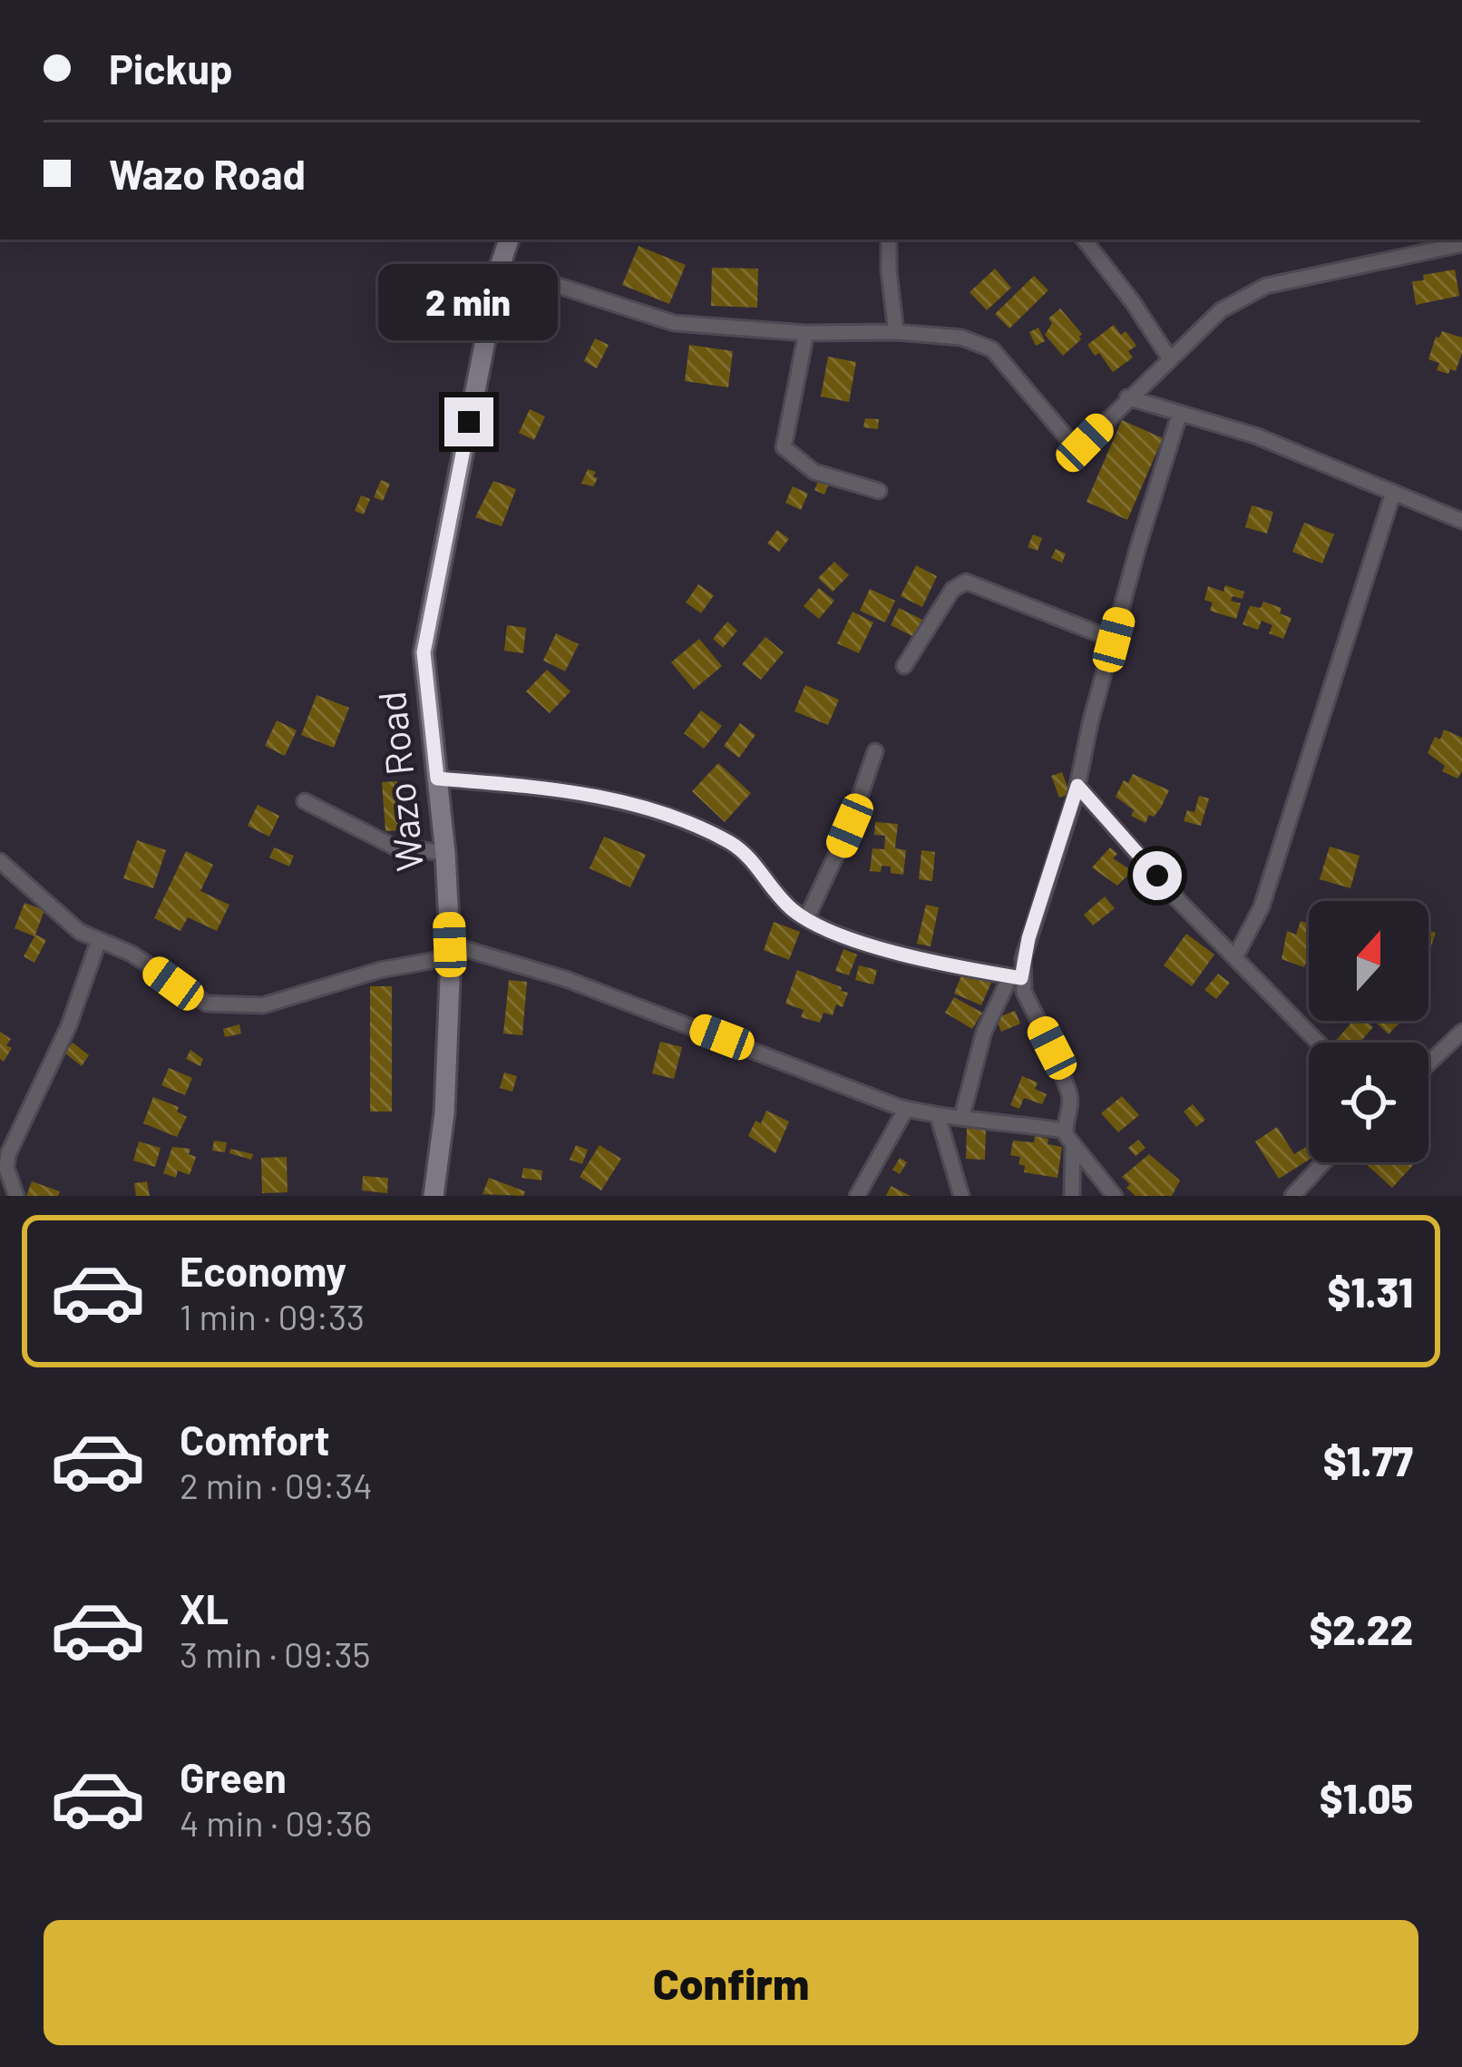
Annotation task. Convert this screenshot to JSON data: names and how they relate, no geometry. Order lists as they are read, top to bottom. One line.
{"streets":{"main road":["Wazo Road"]},"north":"top","page":{"banner":["Pickup","Wazo Road"],"bubble":"2 min","list":[{"name":"Economy","note":"1 min · 09:33","value":"$1.31"},{"name":"Comfort","note":"2 min · 09:34","value":"$1.77"},{"name":"XL","note":"3 min · 09:35","value":"$2.22"},{"name":"Green","note":"4 min · 09:36","value":"$1.05"}],"buttons":"Confirm"}}
